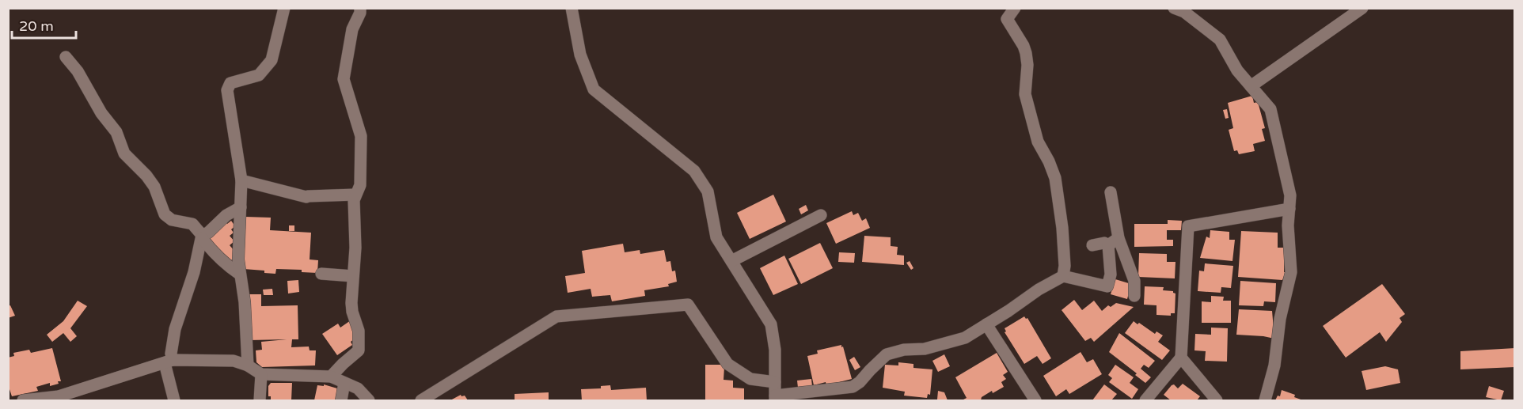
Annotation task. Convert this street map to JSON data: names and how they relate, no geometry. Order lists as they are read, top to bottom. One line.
{"scale_bar":"20 m"}
